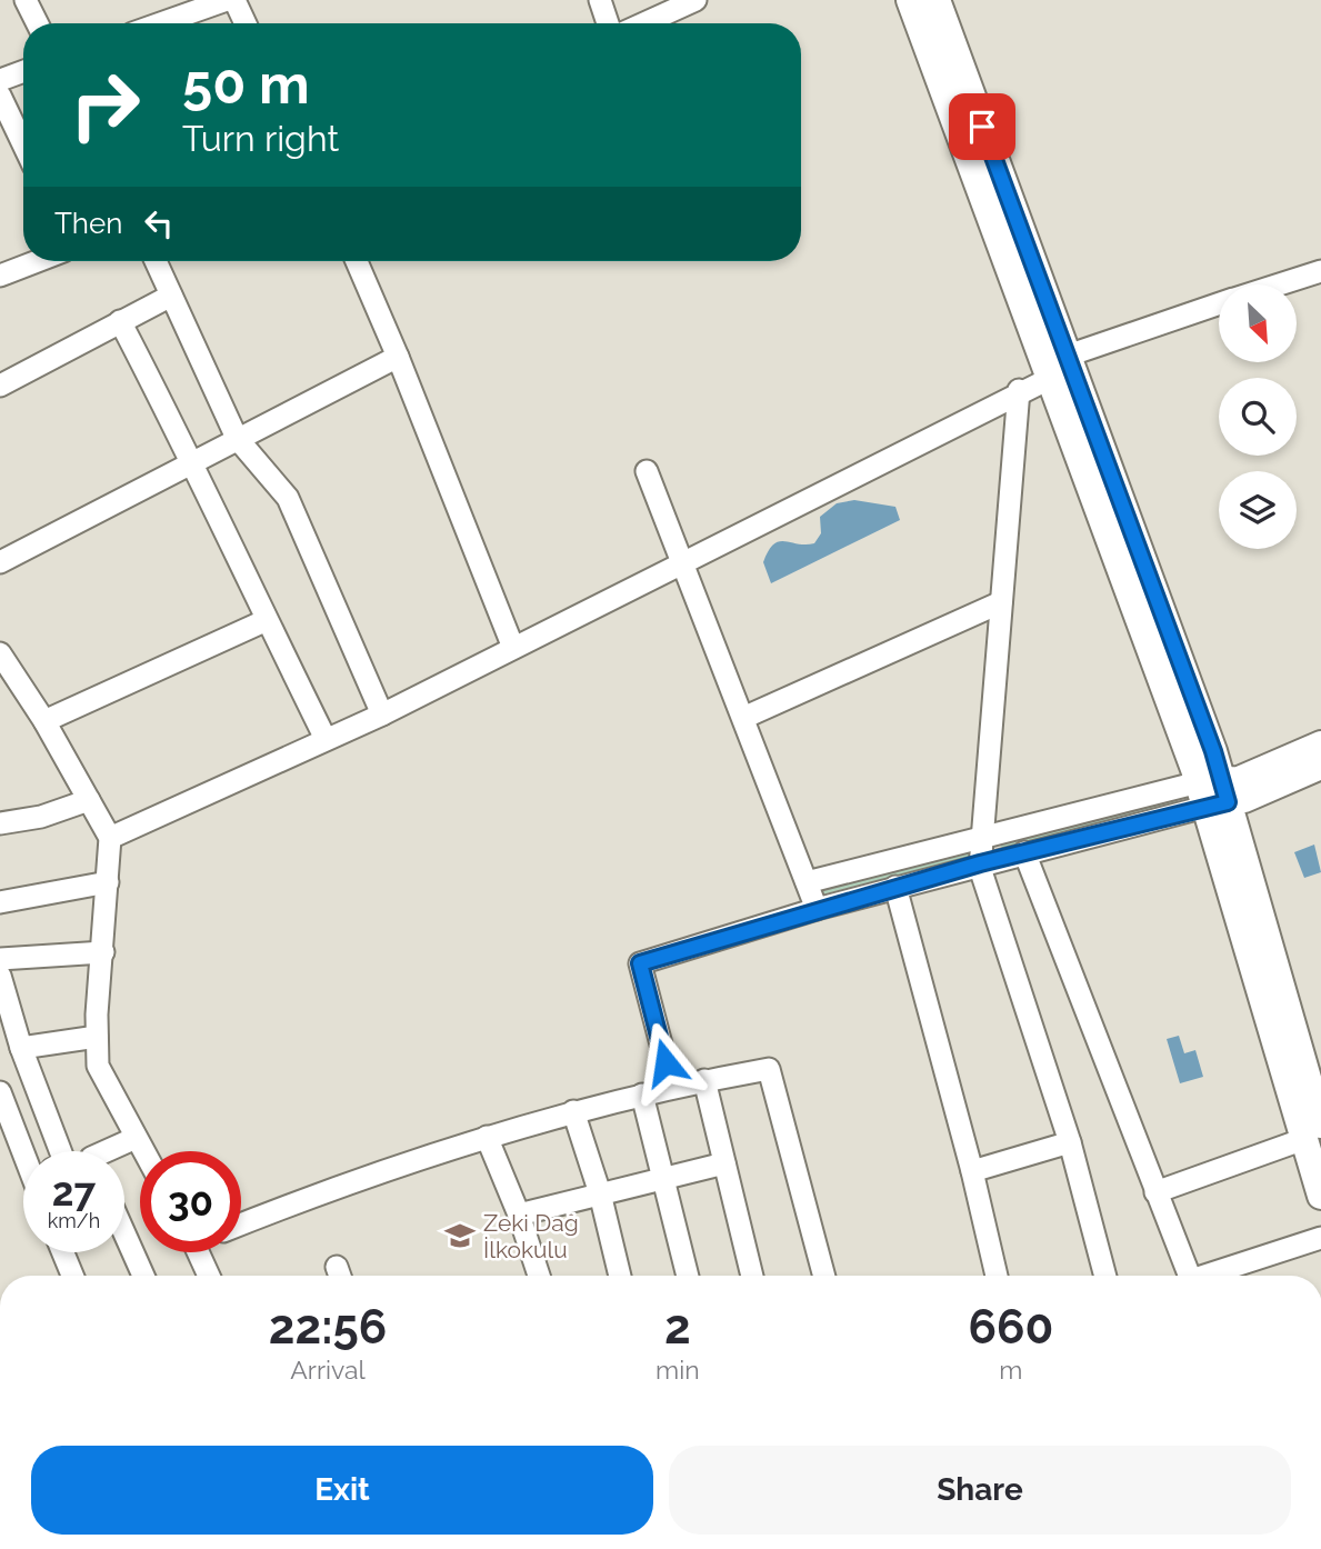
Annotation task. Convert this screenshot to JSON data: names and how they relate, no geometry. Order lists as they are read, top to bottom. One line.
{"places":{"school or university":["Zeki Dağ İlkokulu"]},"north":"bottom right","page":{"turn":["50 m","Turn right"],"then":"Then","speed":"27 km/h","limit":"30","eta":["22:56","Arrival","2","min","660","m"],"buttons":["Exit","Share"]}}
